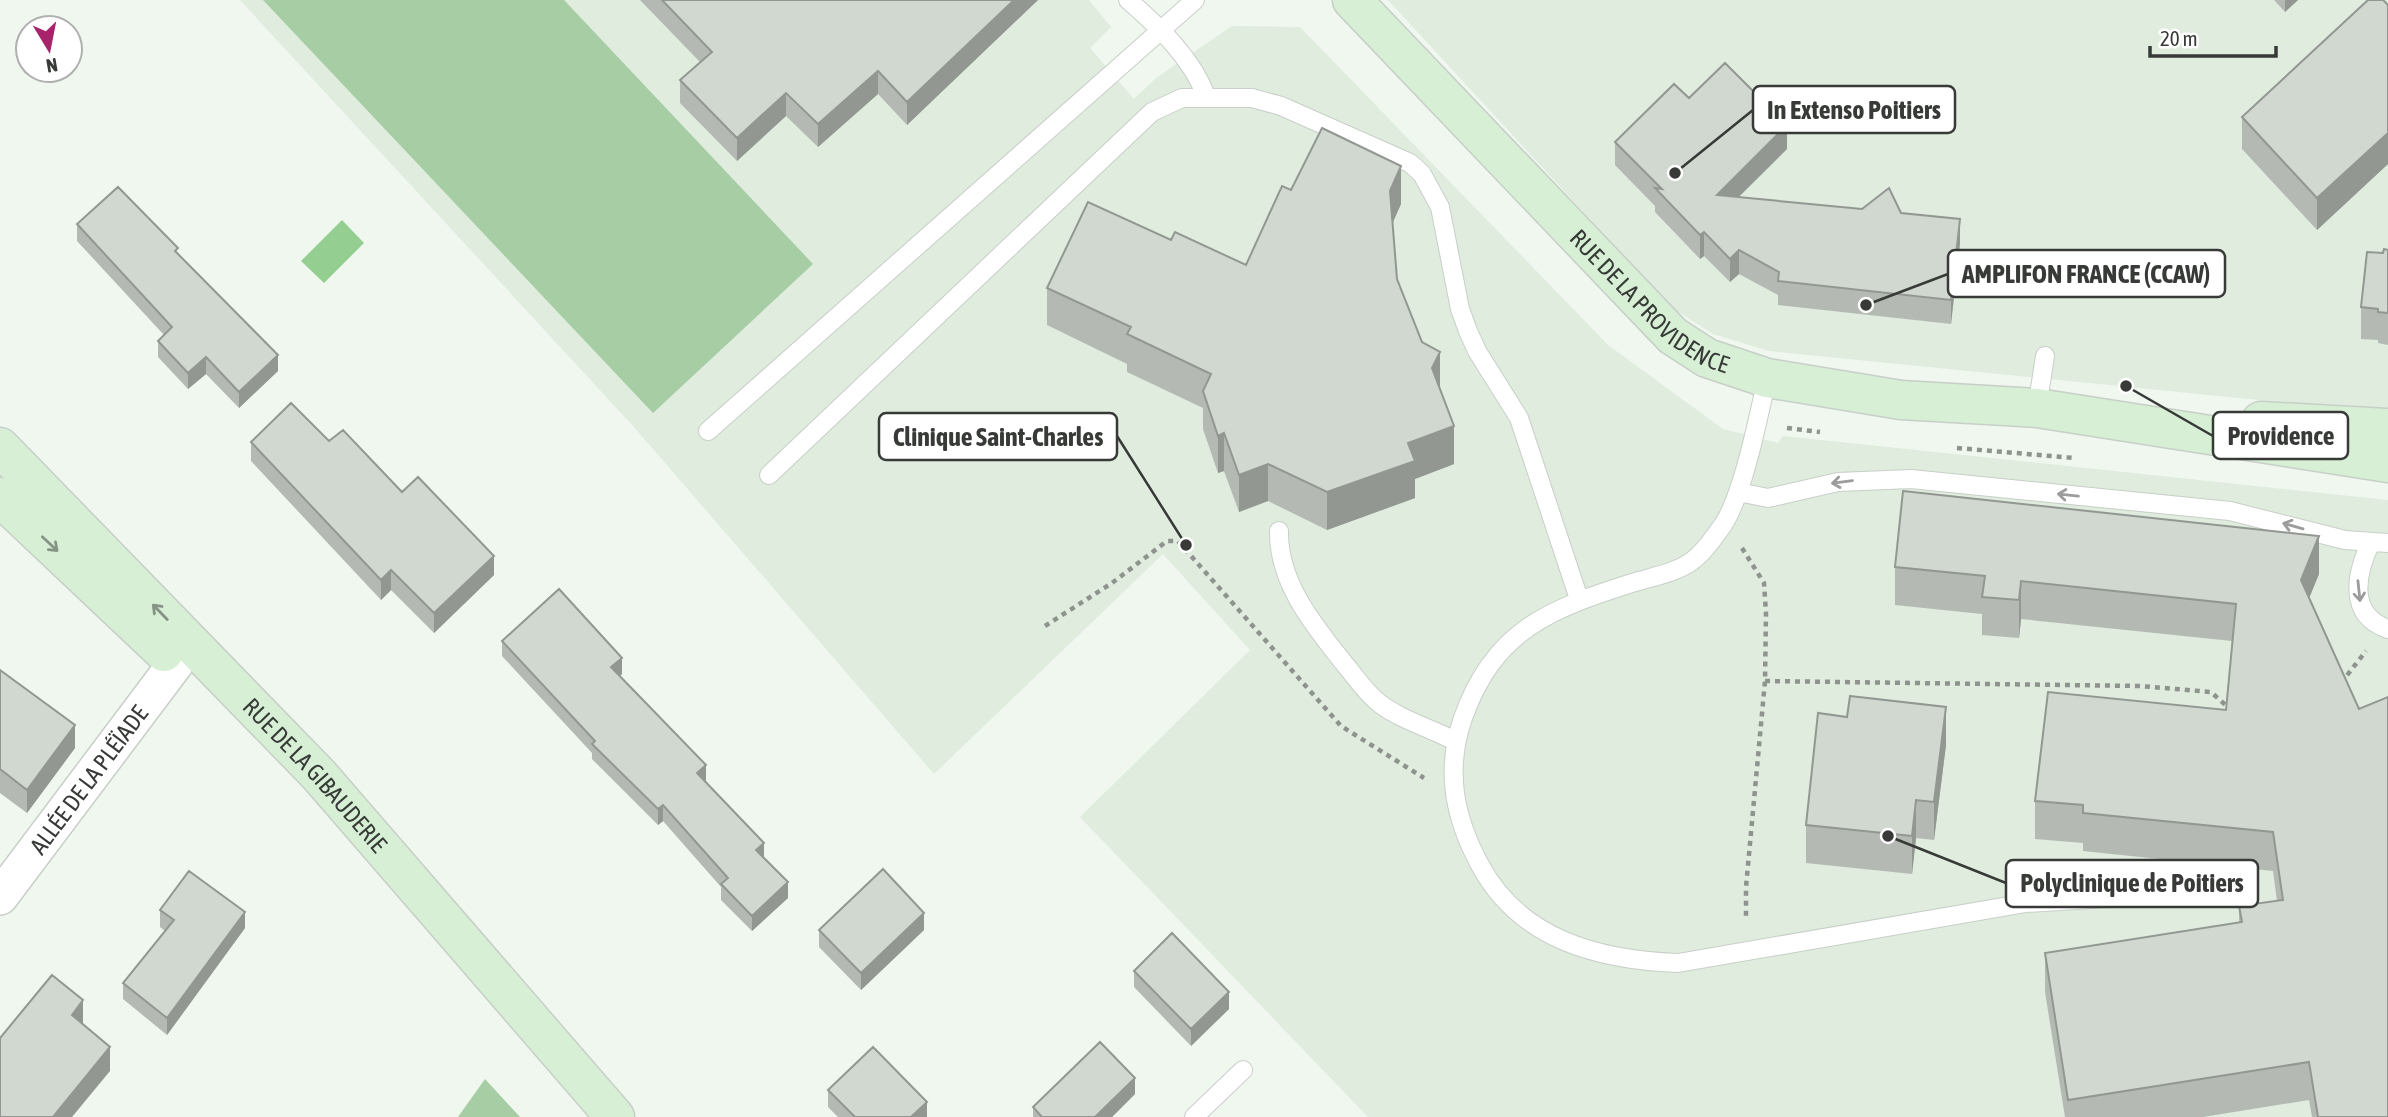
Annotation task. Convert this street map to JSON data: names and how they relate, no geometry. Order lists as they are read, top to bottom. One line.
{"streets":{"street":["RUE DE LA PROVIDENCE","RUE DE LA GIBAUDERIE","ALLÉE DE LA PLÉÏADE"]},"crossings":[["RUE DE LA GIBAUDERIE","ALLÉE DE LA PLÉÏADE"]],"places":["In Extenso Poitiers","AMPLIFON FRANCE (CCAW)","Providence","Clinique Saint-Charles","Polyclinique de Poitiers"],"scale_bar":"20 m","north":"bottom"}
